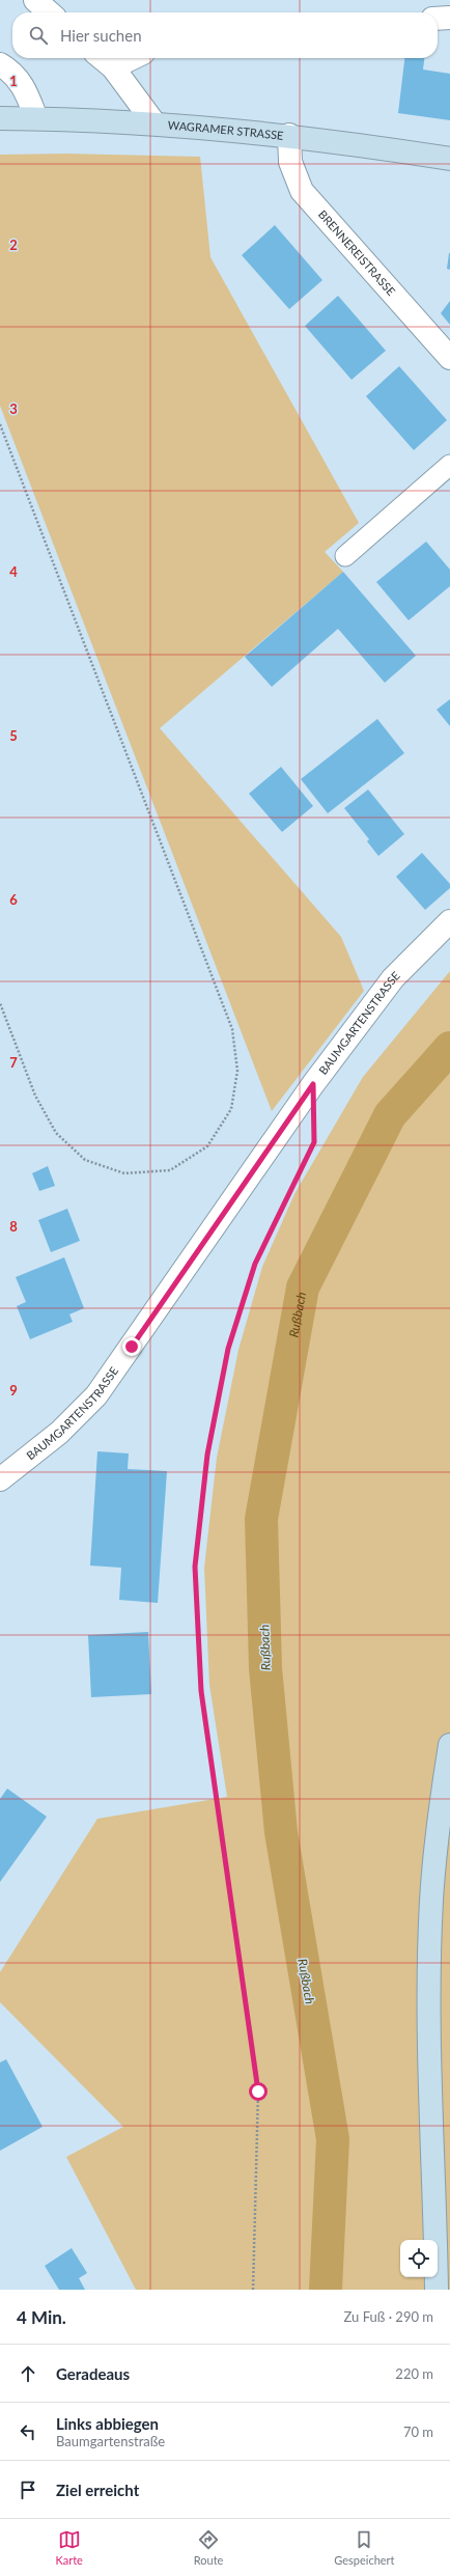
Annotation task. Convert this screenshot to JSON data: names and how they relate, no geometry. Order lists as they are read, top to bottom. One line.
{"streets":{"main road":["WAGRAMER STRASSE"],"street":["BRENNEREISTRASSE","BAUMGARTENSTRASSE"]},"crossings":[["WAGRAMER STRASSE","BRENNEREISTRASSE"]],"water":["Rußbach"],"page":{"search":"Hier suchen","heading":["4 Min.","Zu Fuß · 290 m"],"list":[["Geradeaus","220 m"],["Links abbiegen","Baumgartenstraße","70 m"],"Ziel erreicht"],"nav":["Karte","Route","Gespeichert"]},"grid":{"rows":["1","2","3","4","5","6","7","8","9"]}}
